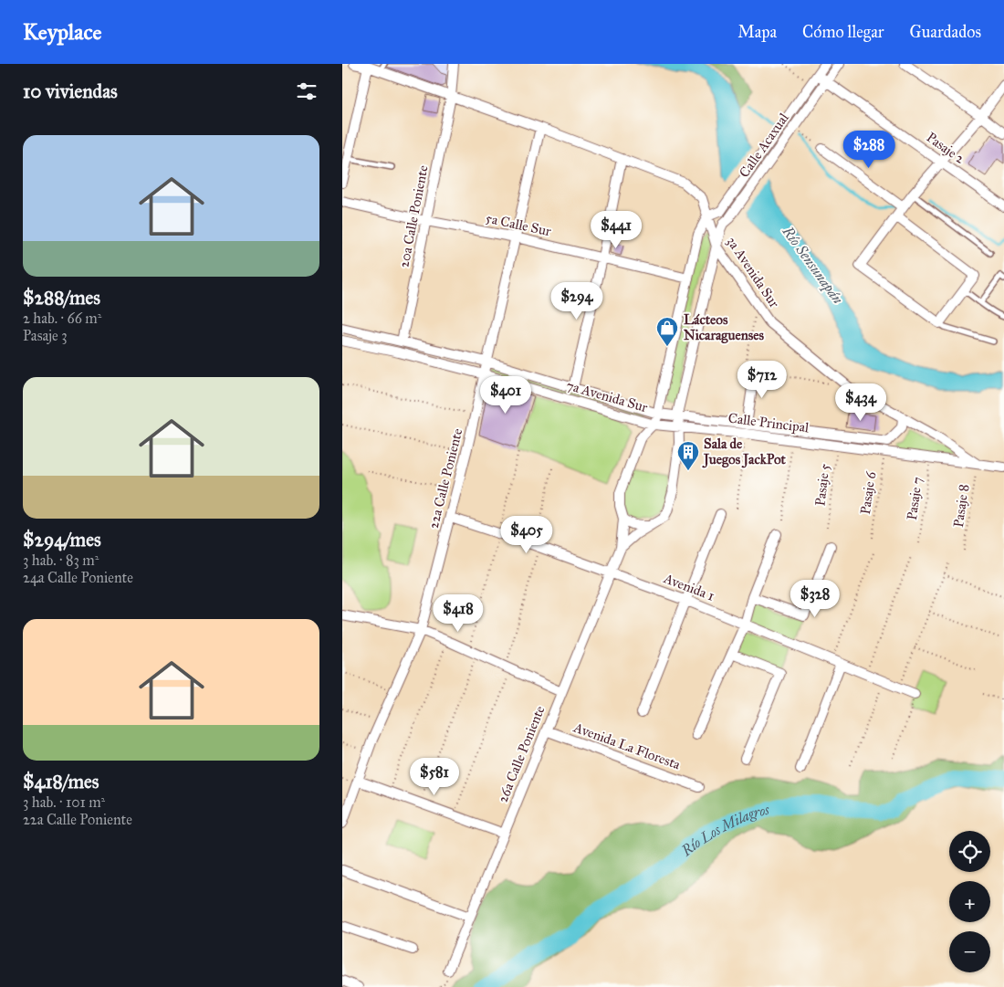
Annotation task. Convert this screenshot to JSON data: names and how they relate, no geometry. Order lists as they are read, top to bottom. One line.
{"streets":{"street":["Calle Acaxual","Pasaje 2","20a Calle Poniente","5a Calle Sur","3a Avenida Sur","7a Avenida Sur","Calle Principal","22a Calle Poniente","Avenida 1","Avenida La Floresta","26a Calle Poniente"],"path":["Pasaje 5","Pasaje 6","Pasaje 7","Pasaje 8"]},"crossings":[["Calle Acaxual","Pasaje 2"],["Calle Acaxual","3a Avenida Sur"],["Calle Acaxual","26a Calle Poniente"],["20a Calle Poniente","5a Calle Sur"],["20a Calle Poniente","3a Avenida Sur"],["20a Calle Poniente","7a Avenida Sur"],["5a Calle Sur","22a Calle Poniente"],["5a Calle Sur","26a Calle Poniente"],["3a Avenida Sur","Calle Principal"],["3a Avenida Sur","22a Calle Poniente"],["3a Avenida Sur","Pasaje 8"],["3a Avenida Sur","26a Calle Poniente"],["7a Avenida Sur","Calle Principal"],["7a Avenida Sur","22a Calle Poniente"],["7a Avenida Sur","26a Calle Poniente"],["Calle Principal","Pasaje 5"],["Calle Principal","Pasaje 6"],["Calle Principal","Pasaje 7"],["Calle Principal","Pasaje 8"],["Calle Principal","26a Calle Poniente"],["22a Calle Poniente","Avenida 1"],["Avenida 1","26a Calle Poniente"],["Avenida La Floresta","26a Calle Poniente"]],"water":["Río Sensunapán","Río Los Milagros"],"places":{"shop":["Lácteos Nicaraguenses"],"building":["Sala de Juegos JackPot"]},"page":{"header":"Keyplace","nav":["Mapa","Cómo llegar","Guardados"],"heading":"10 viviendas","list":[{"name":"$288/mes","note":"2 hab. · 66 m² · Pasaje 3"},{"name":"$294/mes","note":"3 hab. · 83 m² · 24a Calle Poniente"},{"name":"$418/mes","note":"3 hab. · 101 m² · 22a Calle Poniente"}],"price":["$288","$441","$294","$712","$401","$434","$405","$328","$418","$581"],"map_buttons":["+","−"]}}
